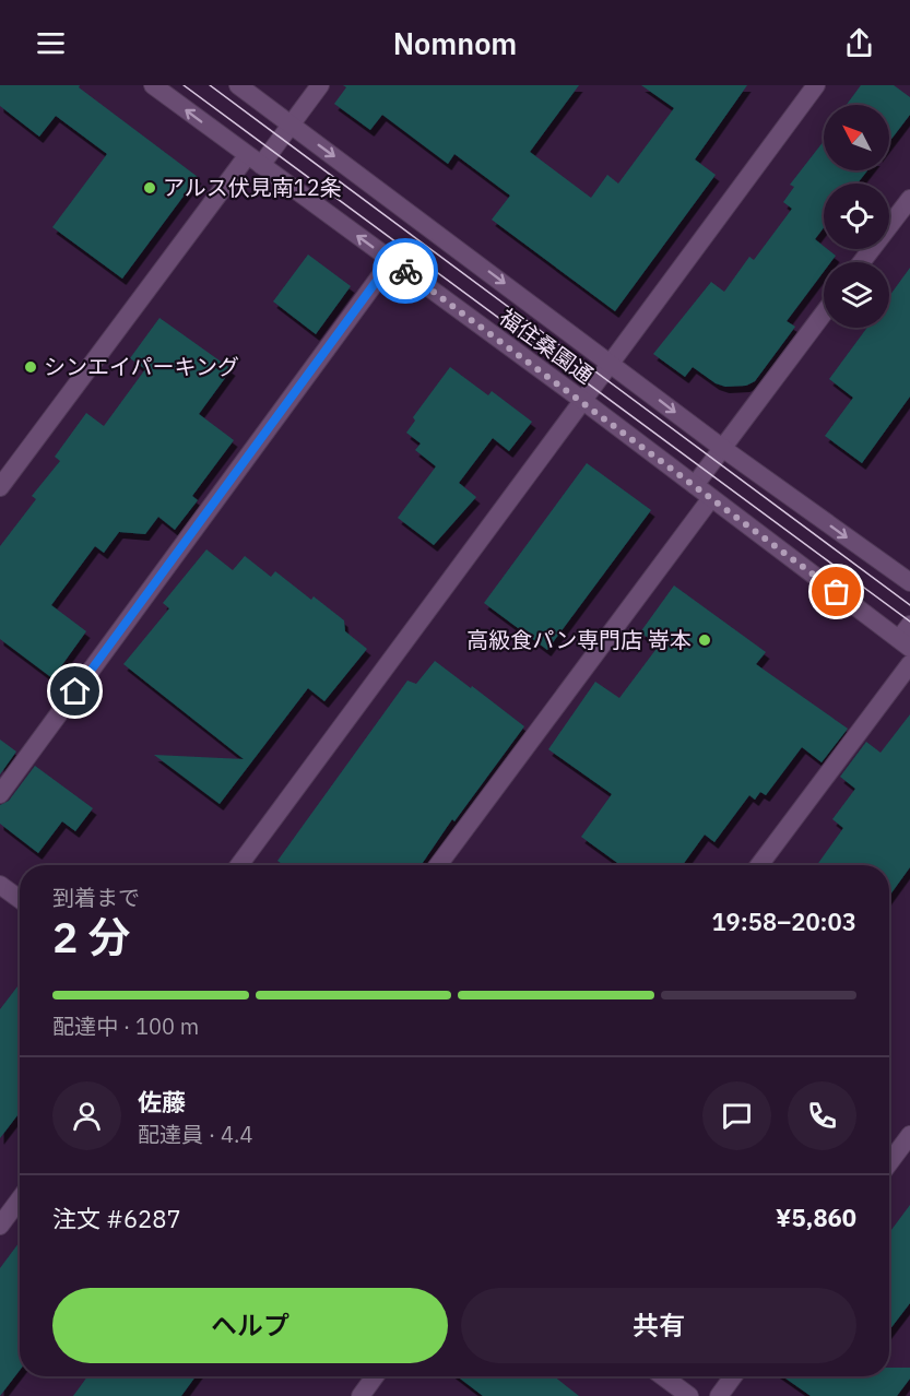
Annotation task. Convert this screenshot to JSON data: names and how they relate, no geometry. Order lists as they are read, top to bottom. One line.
{"streets":{"street":["福住桑園通"]},"places":["アルス伏見南12条","シンエイパーキング","高級食パン専門店 嵜本"],"north":"top left","page":{"header":"Nomnom","heading":["2 分","到着まで","19:58–20:03"],"panel":["佐藤","配達員 · 4.4","注文 #6287","¥5,860"],"bar":"配達中 · 100 m","buttons":["ヘルプ","共有"]}}
